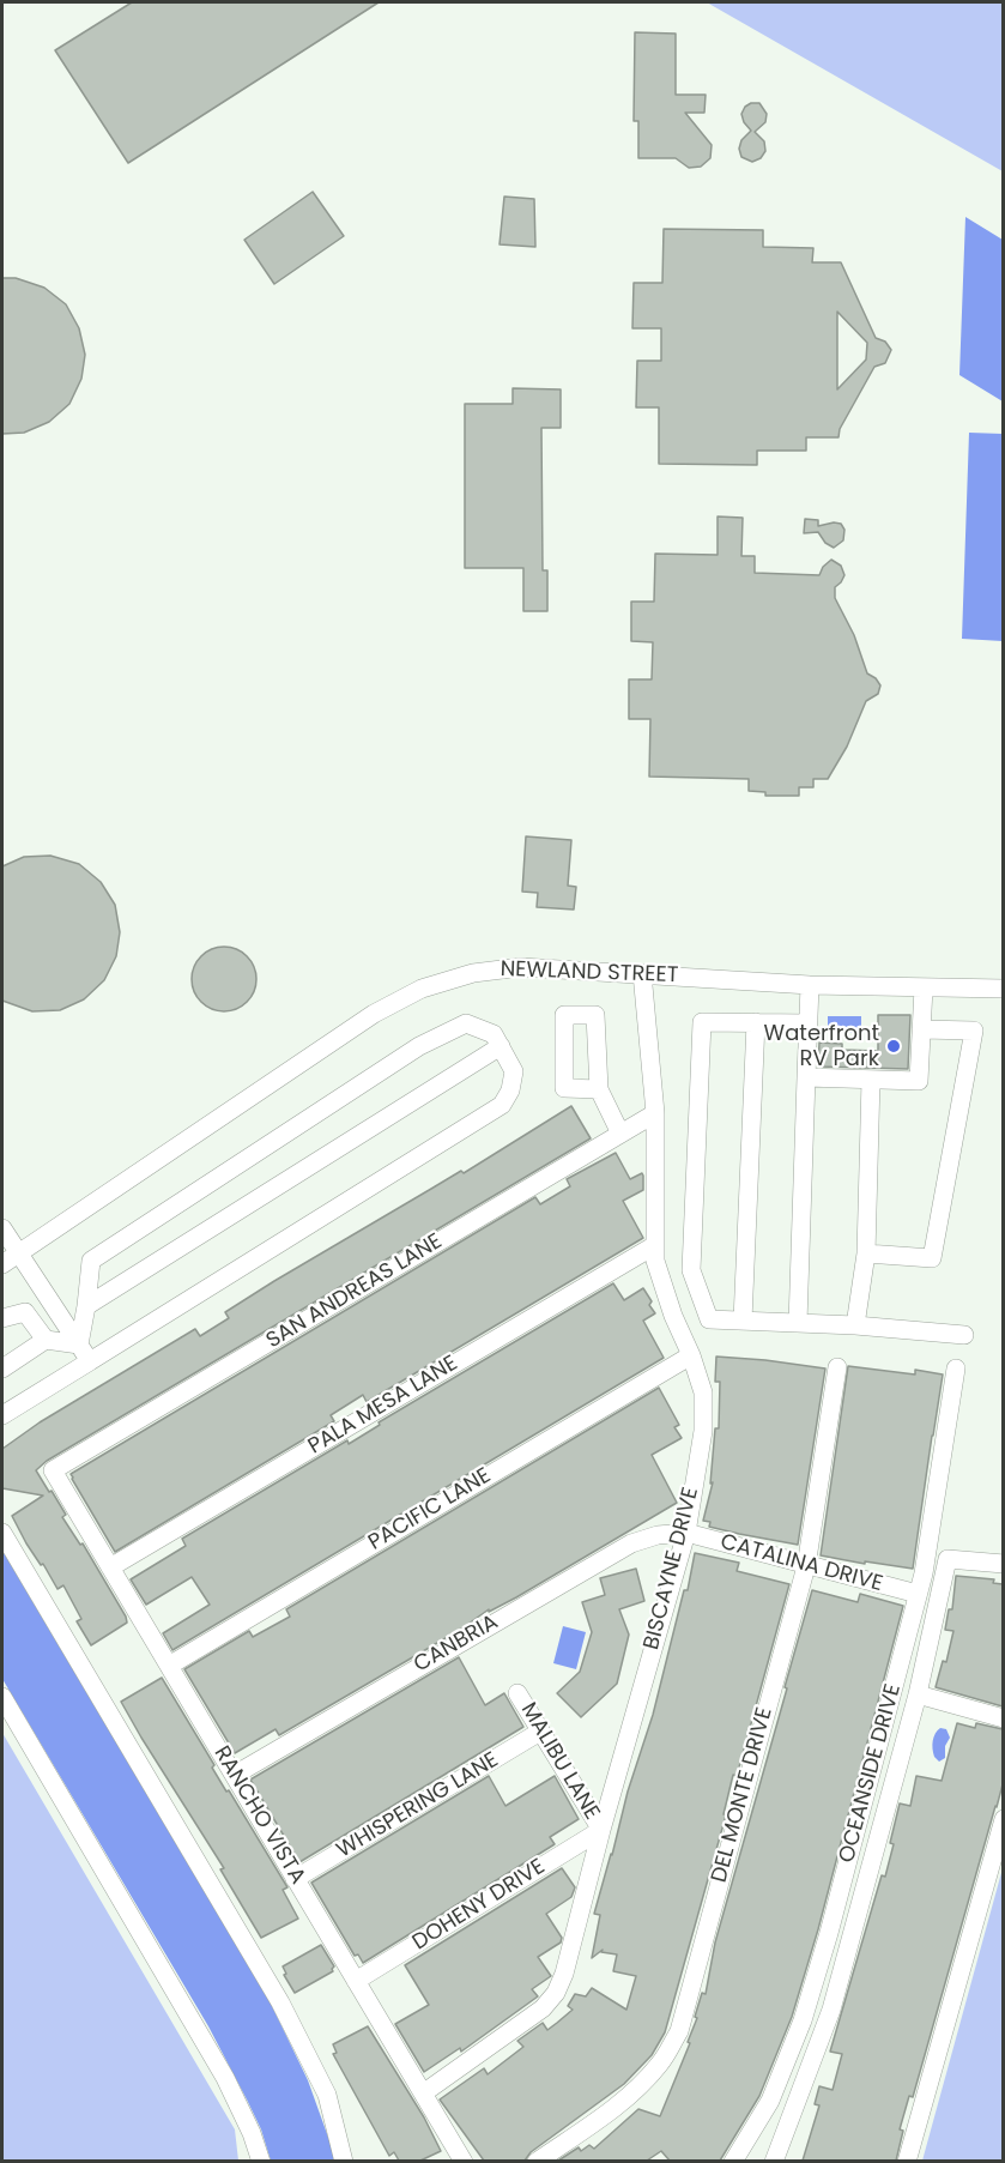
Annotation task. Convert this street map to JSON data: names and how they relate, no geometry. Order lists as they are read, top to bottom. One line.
{"streets":{"street":["NEWLAND STREET","SAN ANDREAS LANE","PALA MESA LANE","PACIFIC LANE","CATALINA DRIVE","BISCAYNE DRIVE","CANBRIA","MALIBU LANE","OCEANSIDE DRIVE","DEL MONTE DRIVE","WHISPERING LANE","RANCHO VISTA","DOHENY DRIVE"]},"crossings":[["NEWLAND STREET","BISCAYNE DRIVE"],["SAN ANDREAS LANE","BISCAYNE DRIVE"],["SAN ANDREAS LANE","RANCHO VISTA"],["PALA MESA LANE","BISCAYNE DRIVE"],["PALA MESA LANE","RANCHO VISTA"],["PACIFIC LANE","BISCAYNE DRIVE"],["PACIFIC LANE","RANCHO VISTA"],["CATALINA DRIVE","BISCAYNE DRIVE"],["CATALINA DRIVE","CANBRIA"],["CATALINA DRIVE","OCEANSIDE DRIVE"],["CATALINA DRIVE","DEL MONTE DRIVE"],["BISCAYNE DRIVE","CANBRIA"],["BISCAYNE DRIVE","MALIBU LANE"],["BISCAYNE DRIVE","RANCHO VISTA"],["BISCAYNE DRIVE","DOHENY DRIVE"],["CANBRIA","RANCHO VISTA"],["MALIBU LANE","WHISPERING LANE"],["MALIBU LANE","DOHENY DRIVE"],["WHISPERING LANE","RANCHO VISTA"],["RANCHO VISTA","DOHENY DRIVE"]],"places":["Waterfront RV Park"]}
